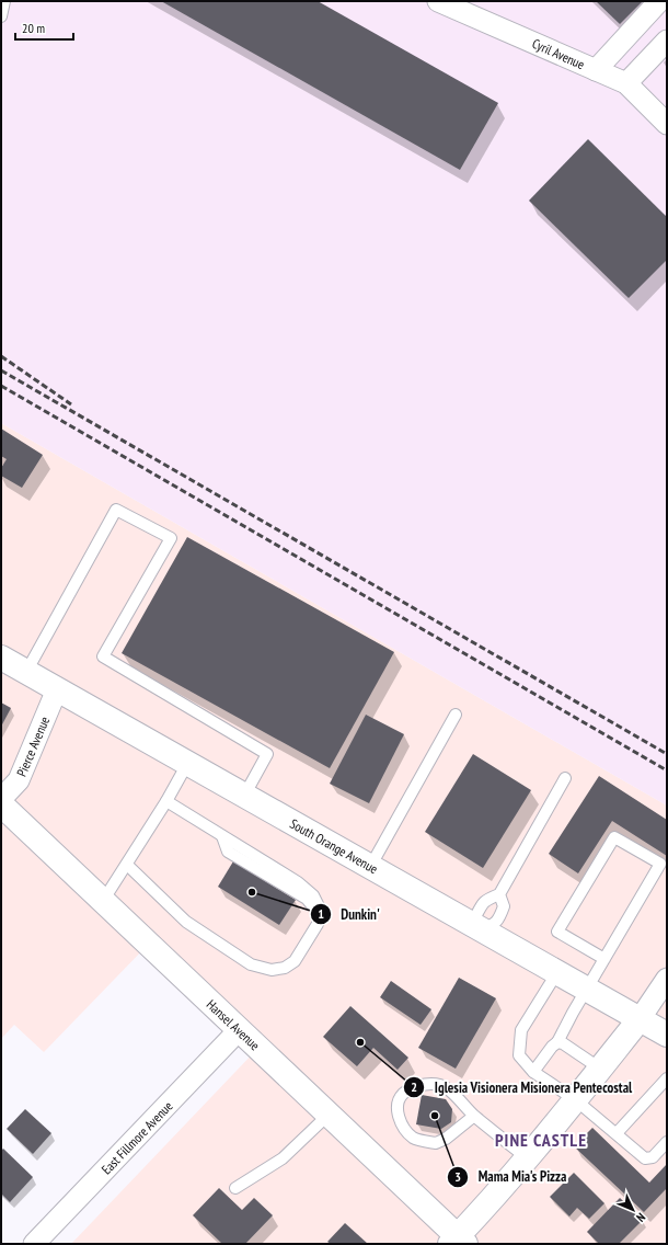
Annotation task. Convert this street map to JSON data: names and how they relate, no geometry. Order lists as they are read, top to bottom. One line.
{"streets":{"main road":["South Orange Avenue","Hansel Avenue"],"street":["Cyril Avenue","Pierce Avenue","East Fillmore Avenue"]},"crossings":[["Pierce Avenue","South Orange Avenue"],["Hansel Avenue","East Fillmore Avenue"]],"districts":["PINE CASTLE"],"places":["Dunkin'","Iglesia Visionera Misionera Pentecostal","Mama Mia's Pizza"],"scale_bar":"20 m","north":"bottom right"}
